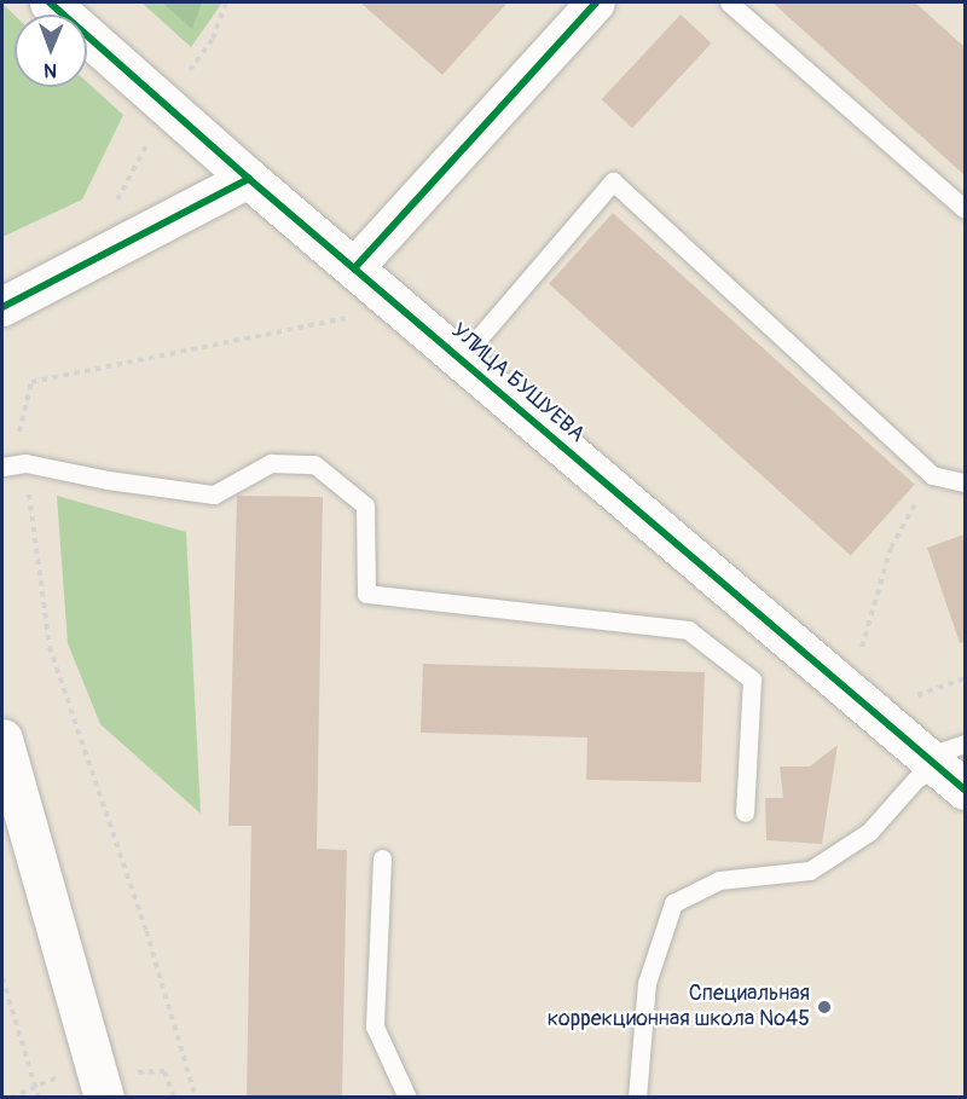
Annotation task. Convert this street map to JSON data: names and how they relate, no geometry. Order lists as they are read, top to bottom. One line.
{"streets":{"street":["УЛИЦА БУШУЕВА"]},"places":["Специальная коррекционная школа №45"],"north":"bottom"}
